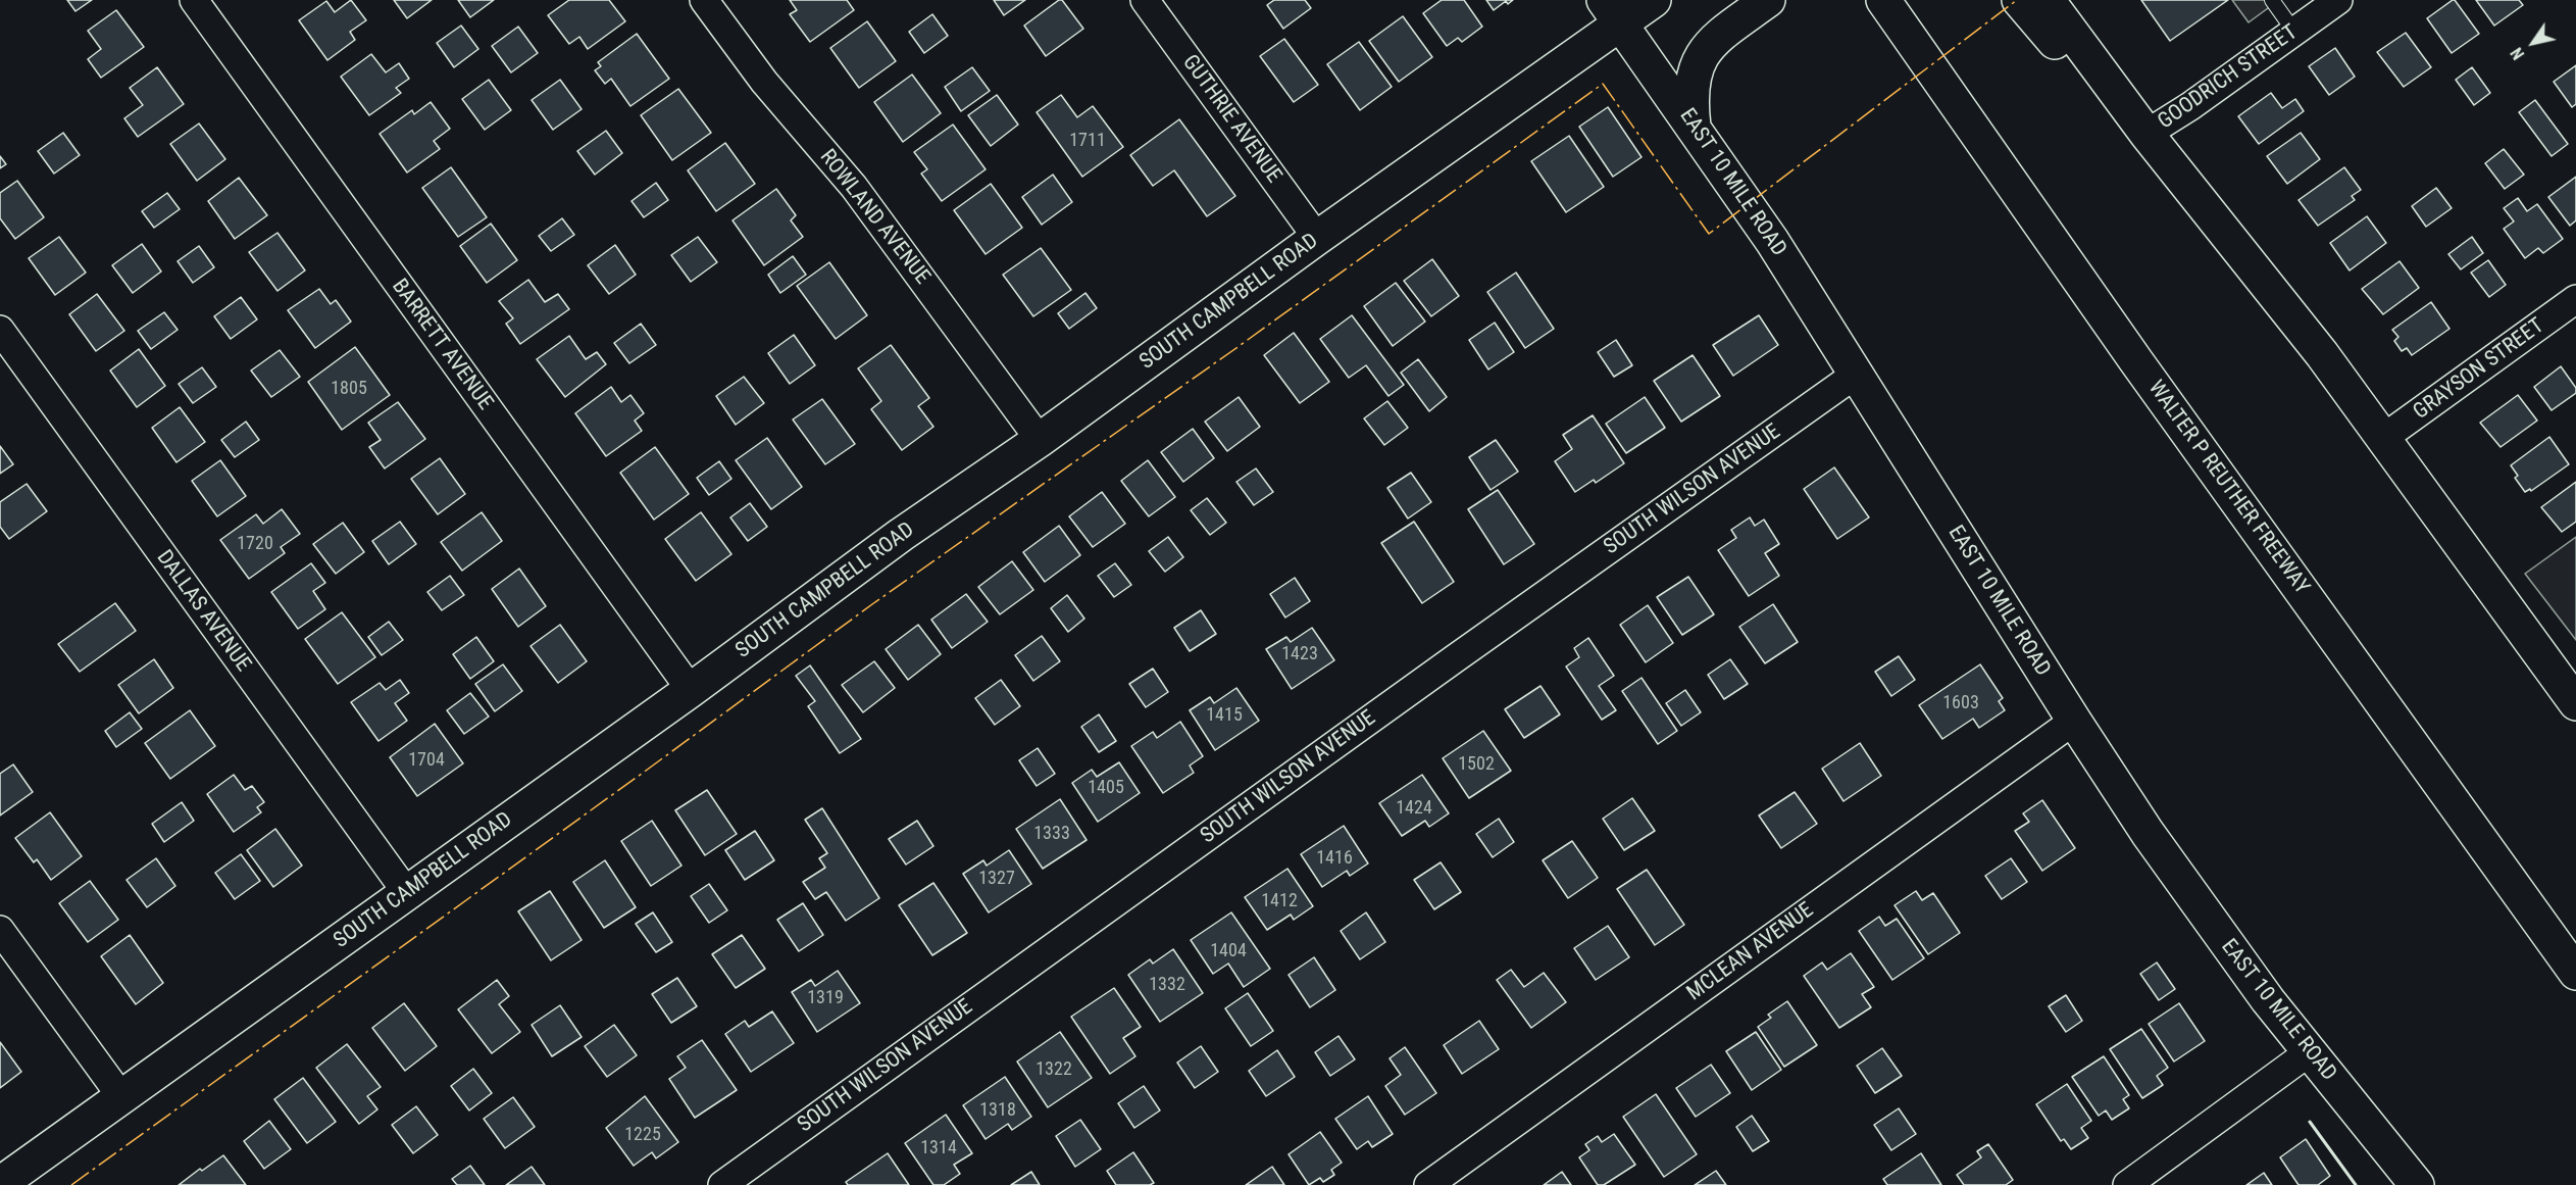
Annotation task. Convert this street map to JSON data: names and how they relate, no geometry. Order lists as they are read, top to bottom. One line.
{"streets":{"main road":["EAST 10 MILE ROAD","SOUTH CAMPBELL ROAD","WALTER P REUTHER FREEWAY"],"street":["GOODRICH STREET","GUTHRIE AVENUE","ROWLAND AVENUE","BARRETT AVENUE","GRAYSON STREET","SOUTH WILSON AVENUE","DALLAS AVENUE","MCLEAN AVENUE"]},"crossings":[["GUTHRIE AVENUE","SOUTH CAMPBELL ROAD"],["EAST 10 MILE ROAD","SOUTH CAMPBELL ROAD"],["EAST 10 MILE ROAD","SOUTH WILSON AVENUE"],["EAST 10 MILE ROAD","MCLEAN AVENUE"],["ROWLAND AVENUE","SOUTH CAMPBELL ROAD"],["SOUTH CAMPBELL ROAD","BARRETT AVENUE"],["SOUTH CAMPBELL ROAD","DALLAS AVENUE"]],"house_numbers":["1711","1805","1720","1423","1603","1415","1704","1502","1405","1424","1333","1416","1327","1412","1404","1332","1319","1322","1318","1225","1314"],"north":"bottom left"}
